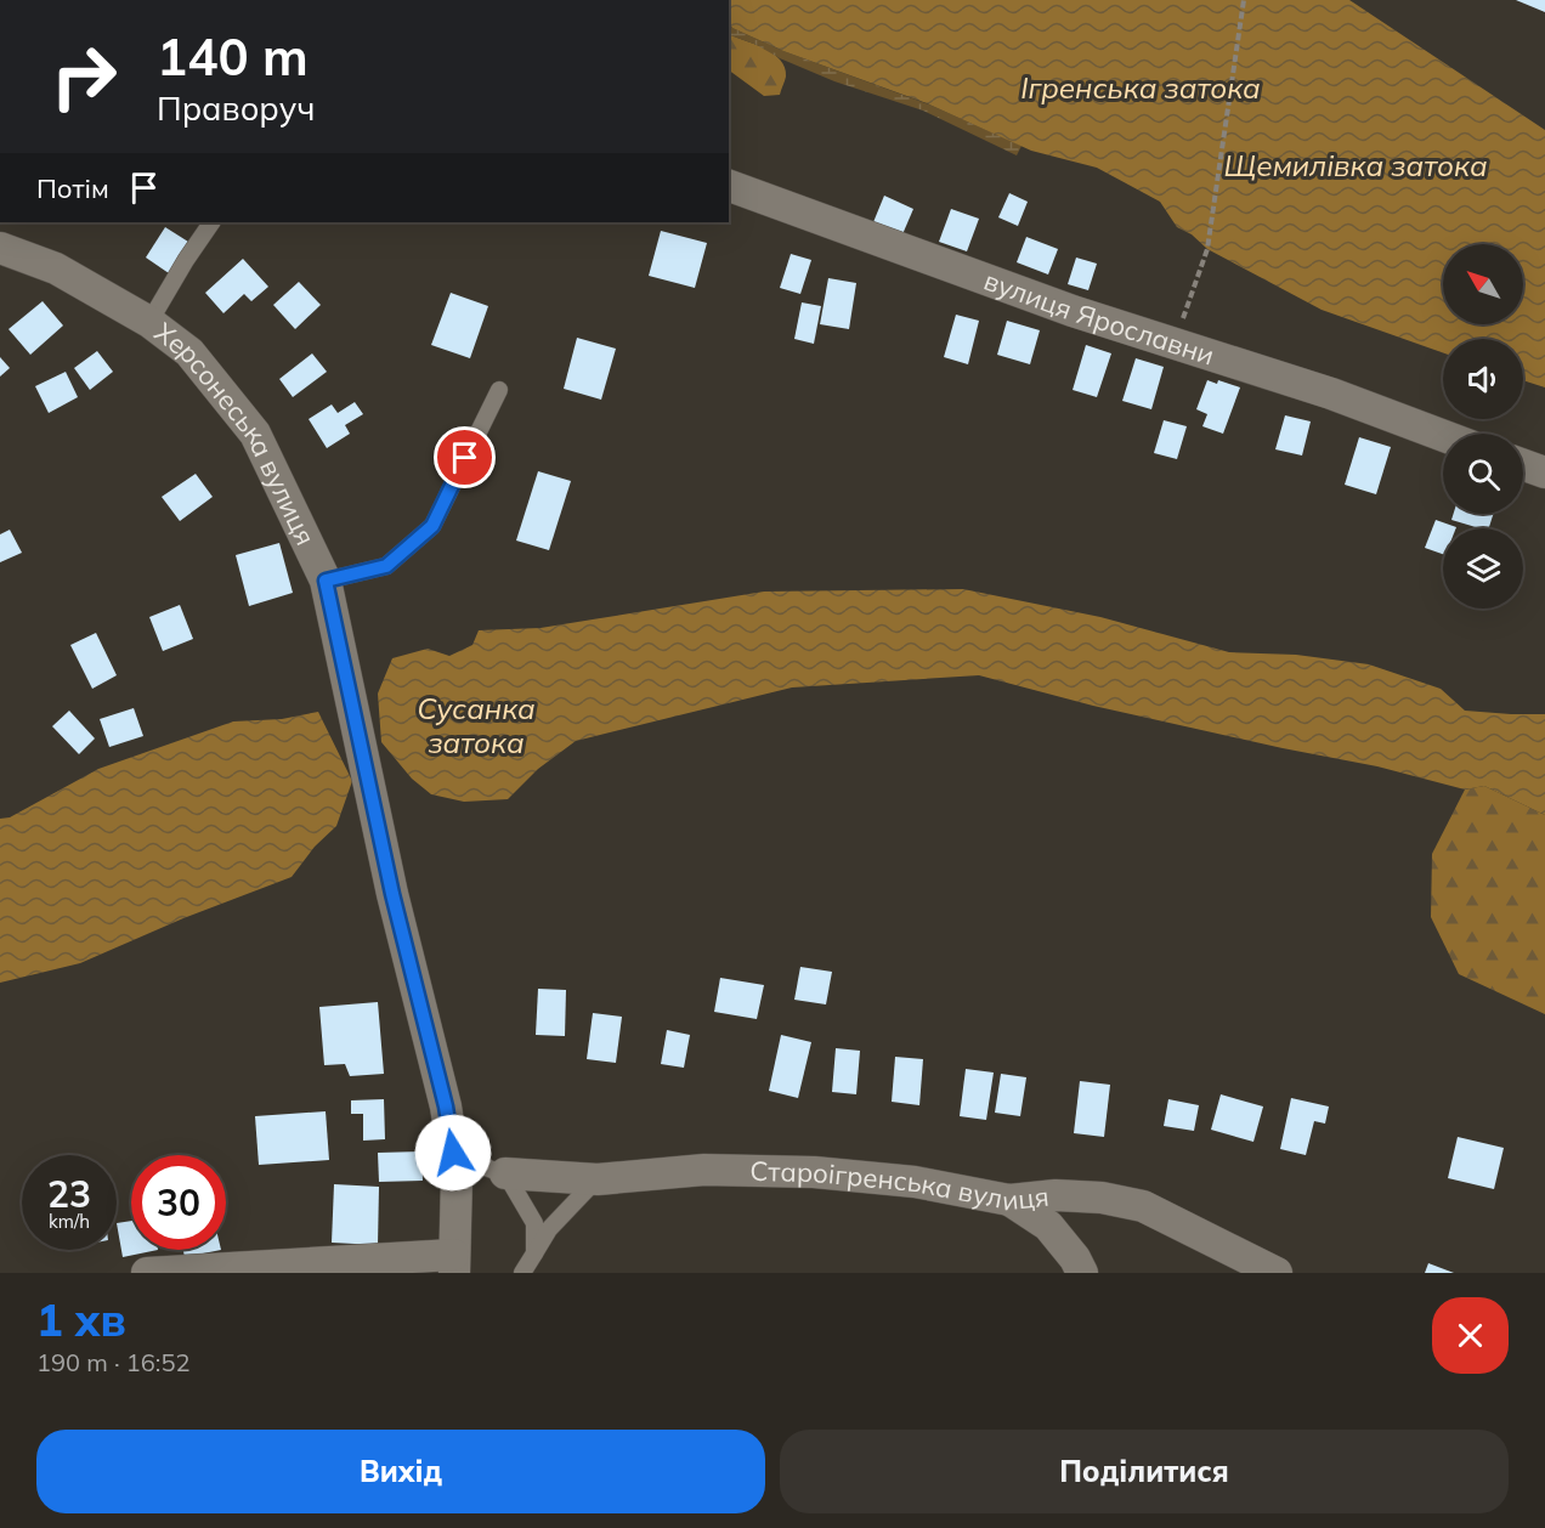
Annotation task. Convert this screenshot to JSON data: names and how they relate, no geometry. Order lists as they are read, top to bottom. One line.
{"streets":{"street":["вулиця Ярославни","Херсонеська вулиця","Староігренська вулиця"]},"water":["Ігренська затока","Щемилівка затока","Сусанка затока"],"north":"top left","page":{"turn":["140 m","Праворуч"],"then":"Потім","speed":"23 km/h","limit":"30","heading":["1 хв","190 m · 16:52"],"buttons":["Вихід","Поділитися"]}}
